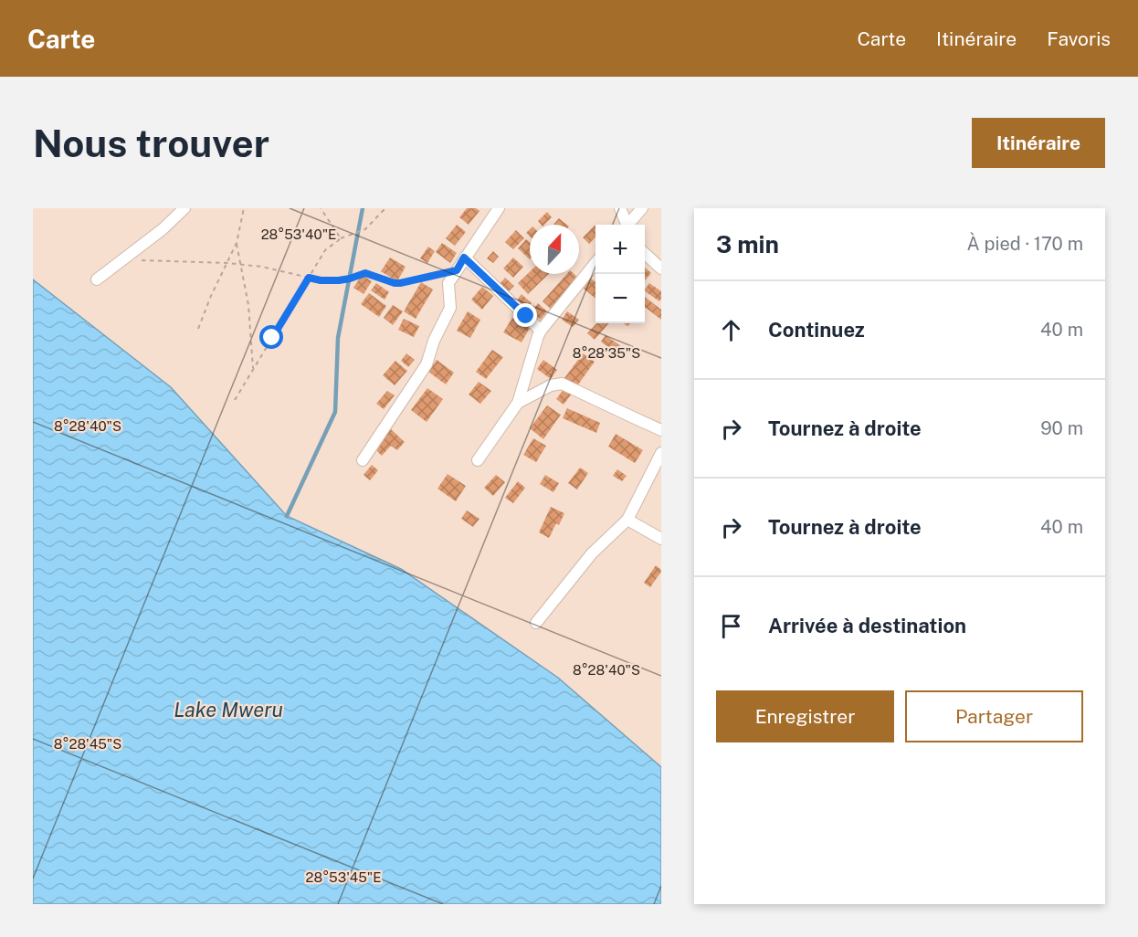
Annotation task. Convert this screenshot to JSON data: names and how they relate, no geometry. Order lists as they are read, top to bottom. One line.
{"water":["Lake Mweru"],"north":"top","page":{"header":"Carte","nav":["Carte","Itinéraire","Favoris"],"buttons":["Itinéraire",["Enregistrer","Partager"]],"title":"Nous trouver","heading":["3 min","À pied · 170 m"],"map_buttons":["+","−"],"list":[["Continuez","40 m"],["Tournez à droite","90 m"],["Tournez à droite","40 m"],"Arrivée à destination"]},"coordinates":["28°53'40\"E","8°28'35\"S","8°28'40\"S","8°28'45\"S","28°53'45\"E"]}
